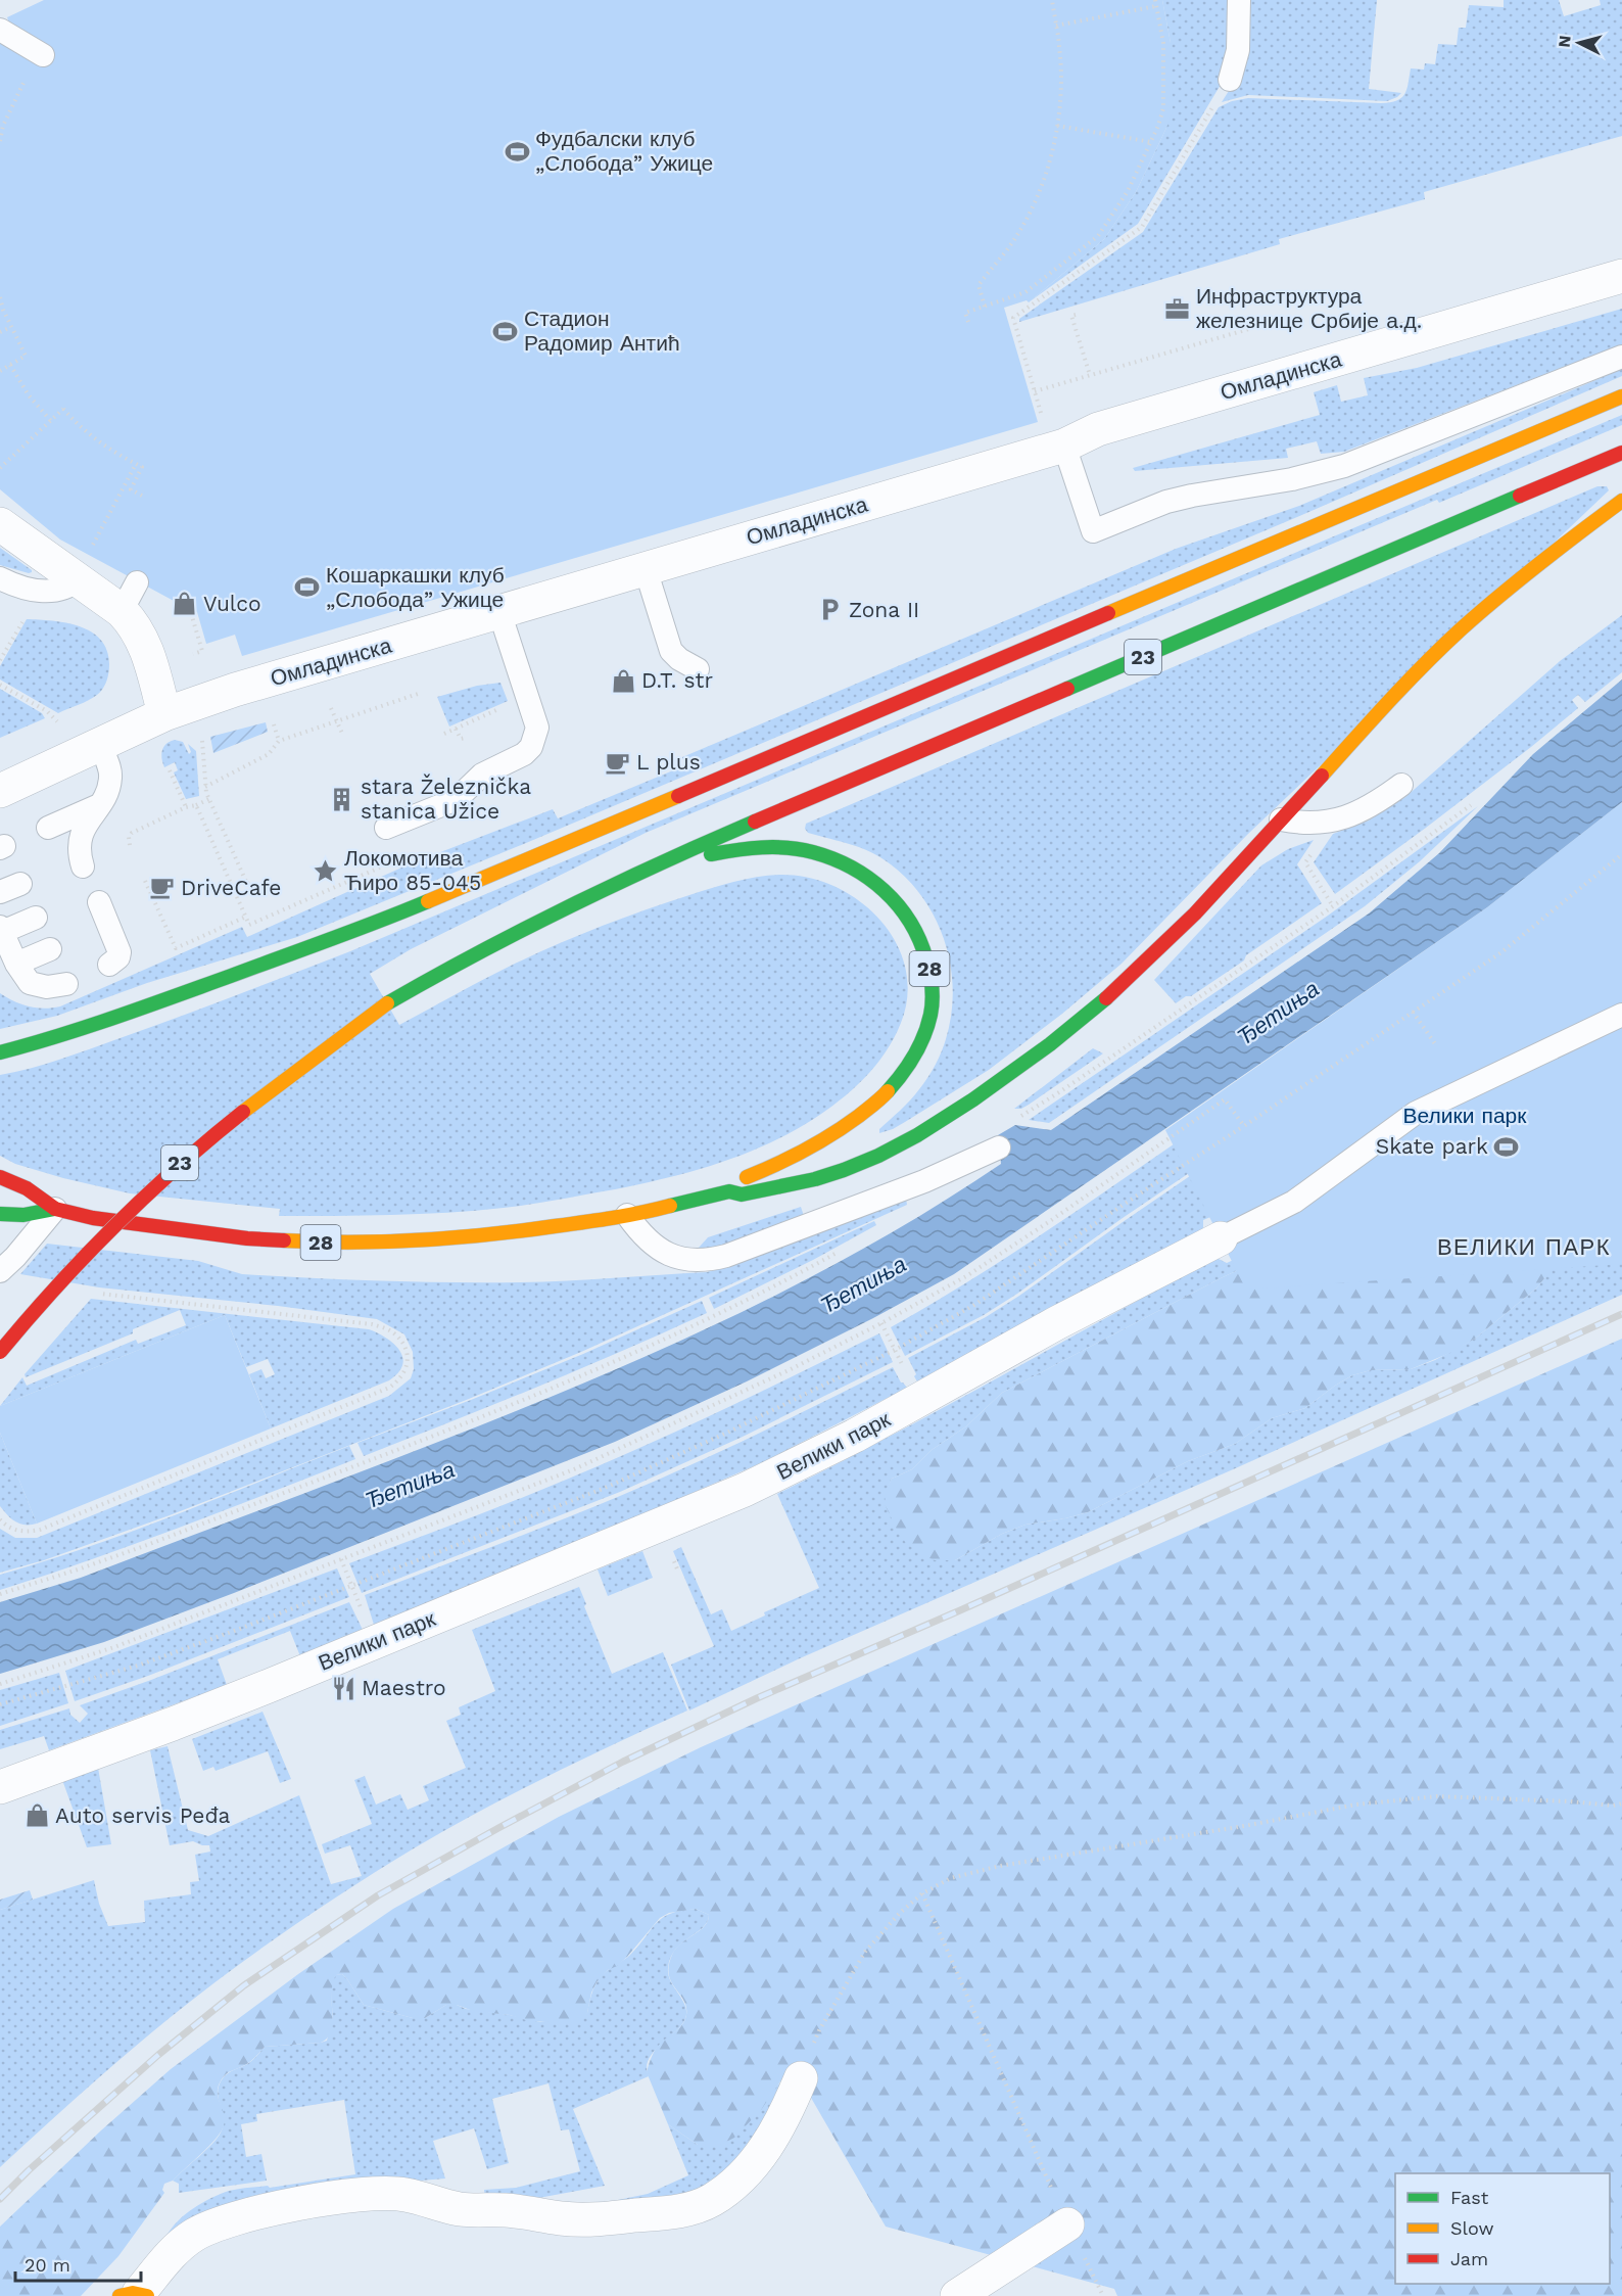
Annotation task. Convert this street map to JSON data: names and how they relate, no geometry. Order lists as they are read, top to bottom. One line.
{"streets":{"main road":["23","28"],"street":["Омладинска","Велики парк"]},"crossings":[["23","28"]],"districts":["ВЕЛИКИ ПАРК"],"water":["Ђетиња"],"parks":["Велики парк"],"places":{"sports":["Фудбалски клуб „Слобода” Ужице","Стадион Радомир Антић","Кошаркашки клуб „Слобода” Ужице","Skate park"],"office":["Инфраструктура железнице Србије а.д."],"shop":["Vulco","D.T. str","Auto servis Peđa"],"parking":["Zona II"],"cafe":["L plus","DriveCafe"],"building":["stara Železnička stanica Užice"],"place":["Локомотива Ћиро 85-045"],"restaurant":["Maestro"]},"legend":["Fast","Slow","Jam"],"scale_bar":"20 m","north":"left"}
